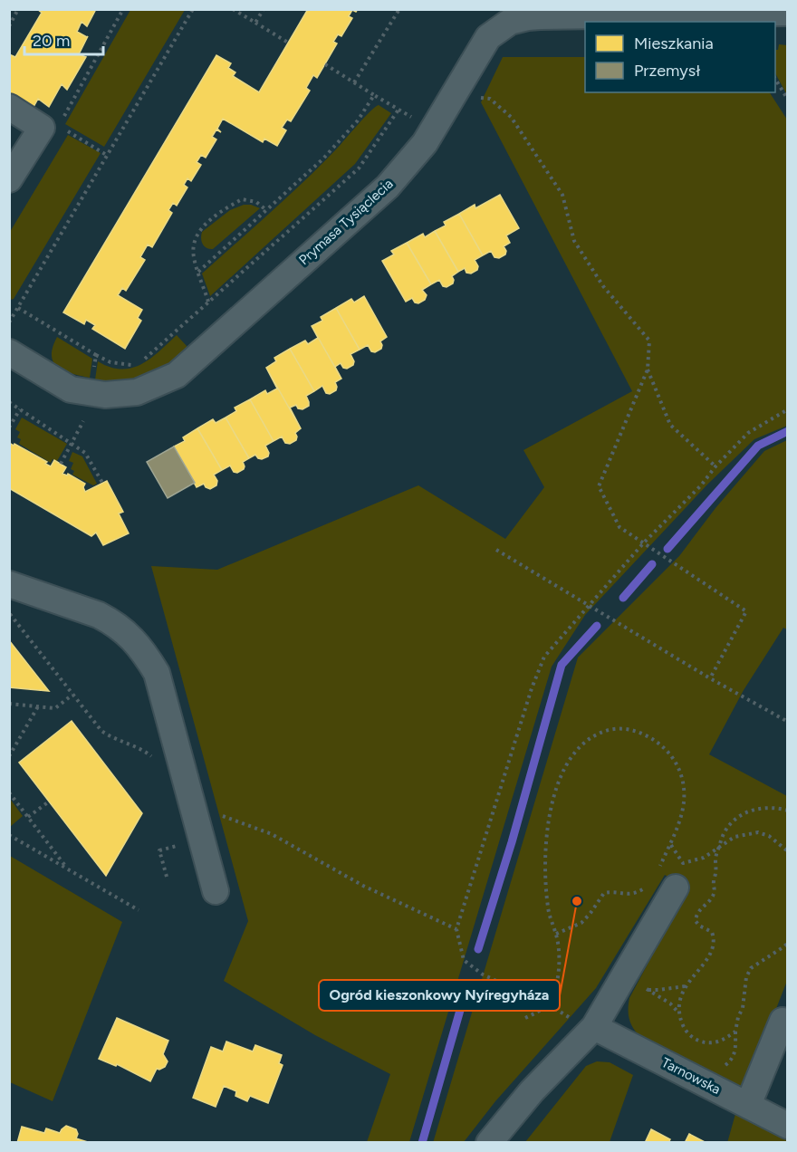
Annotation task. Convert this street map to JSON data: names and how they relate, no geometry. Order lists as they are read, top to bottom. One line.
{"streets":{"street":["Prymasa Tysiąclecia","Tarnowska"]},"places":["Ogród kieszonkowy Nyíregyháza"],"legend":["Mieszkania","Przemysł"],"scale_bar":"20 m"}
